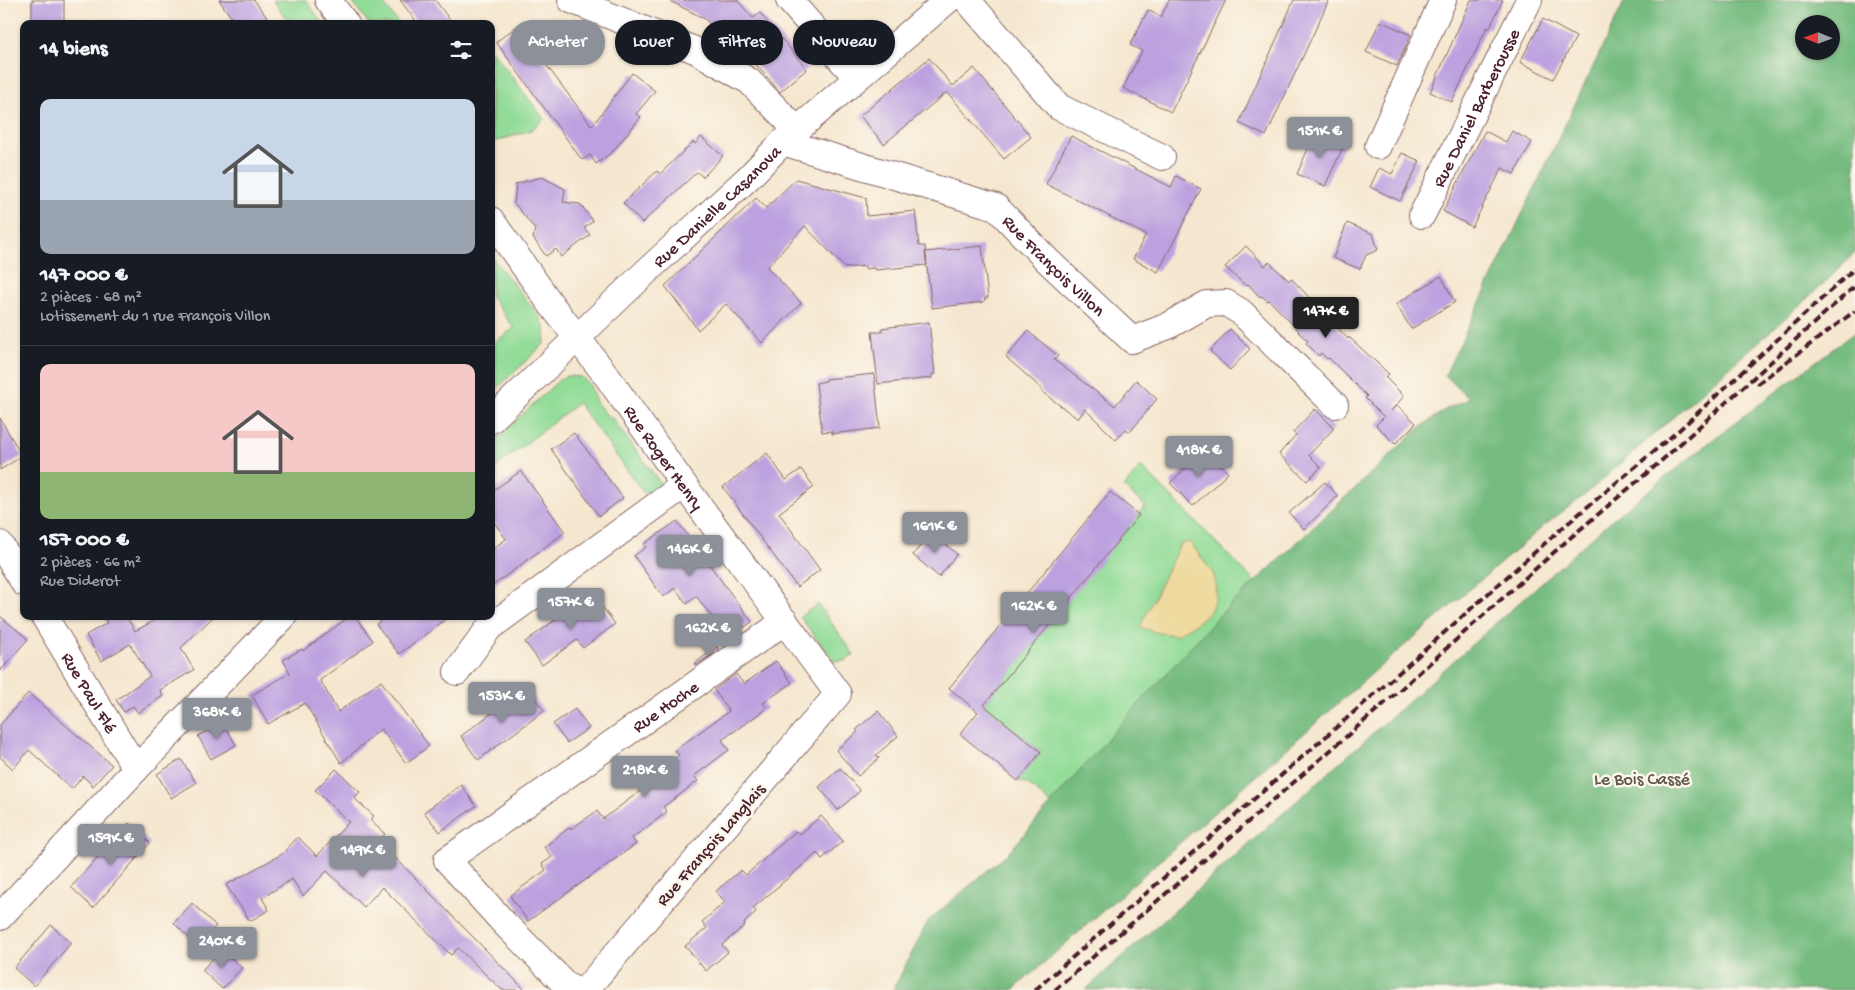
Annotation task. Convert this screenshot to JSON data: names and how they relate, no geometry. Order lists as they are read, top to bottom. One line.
{"streets":{"street":["Rue Daniel Barberousse","Rue Danielle Casanova","Rue François Villon","Rue Roger Henry","Rue Paul Flé","Rue Hoche","Rue François Langlais"]},"crossings":[["Rue Danielle Casanova","Rue François Villon"],["Rue Danielle Casanova","Rue Roger Henry"],["Rue Roger Henry","Rue Hoche"],["Rue Roger Henry","Rue François Langlais"]],"parks":["Le Bois Cassé"],"north":"left","page":{"chip":["Acheter","Louer","Filtres","Nouveau"],"heading":"14 biens","list":[{"name":"147 000 €","note":"2 pièces · 68 m² · Lotissement du 1 rue François Villon"},{"name":"157 000 €","note":"2 pièces · 66 m² · Rue Diderot"}],"price":["151K €","147K €","418K €","161K €","146K €","157K €","162K €","162K €","153K €","368K €","218K €","159K €","149K €","240K €"]}}
